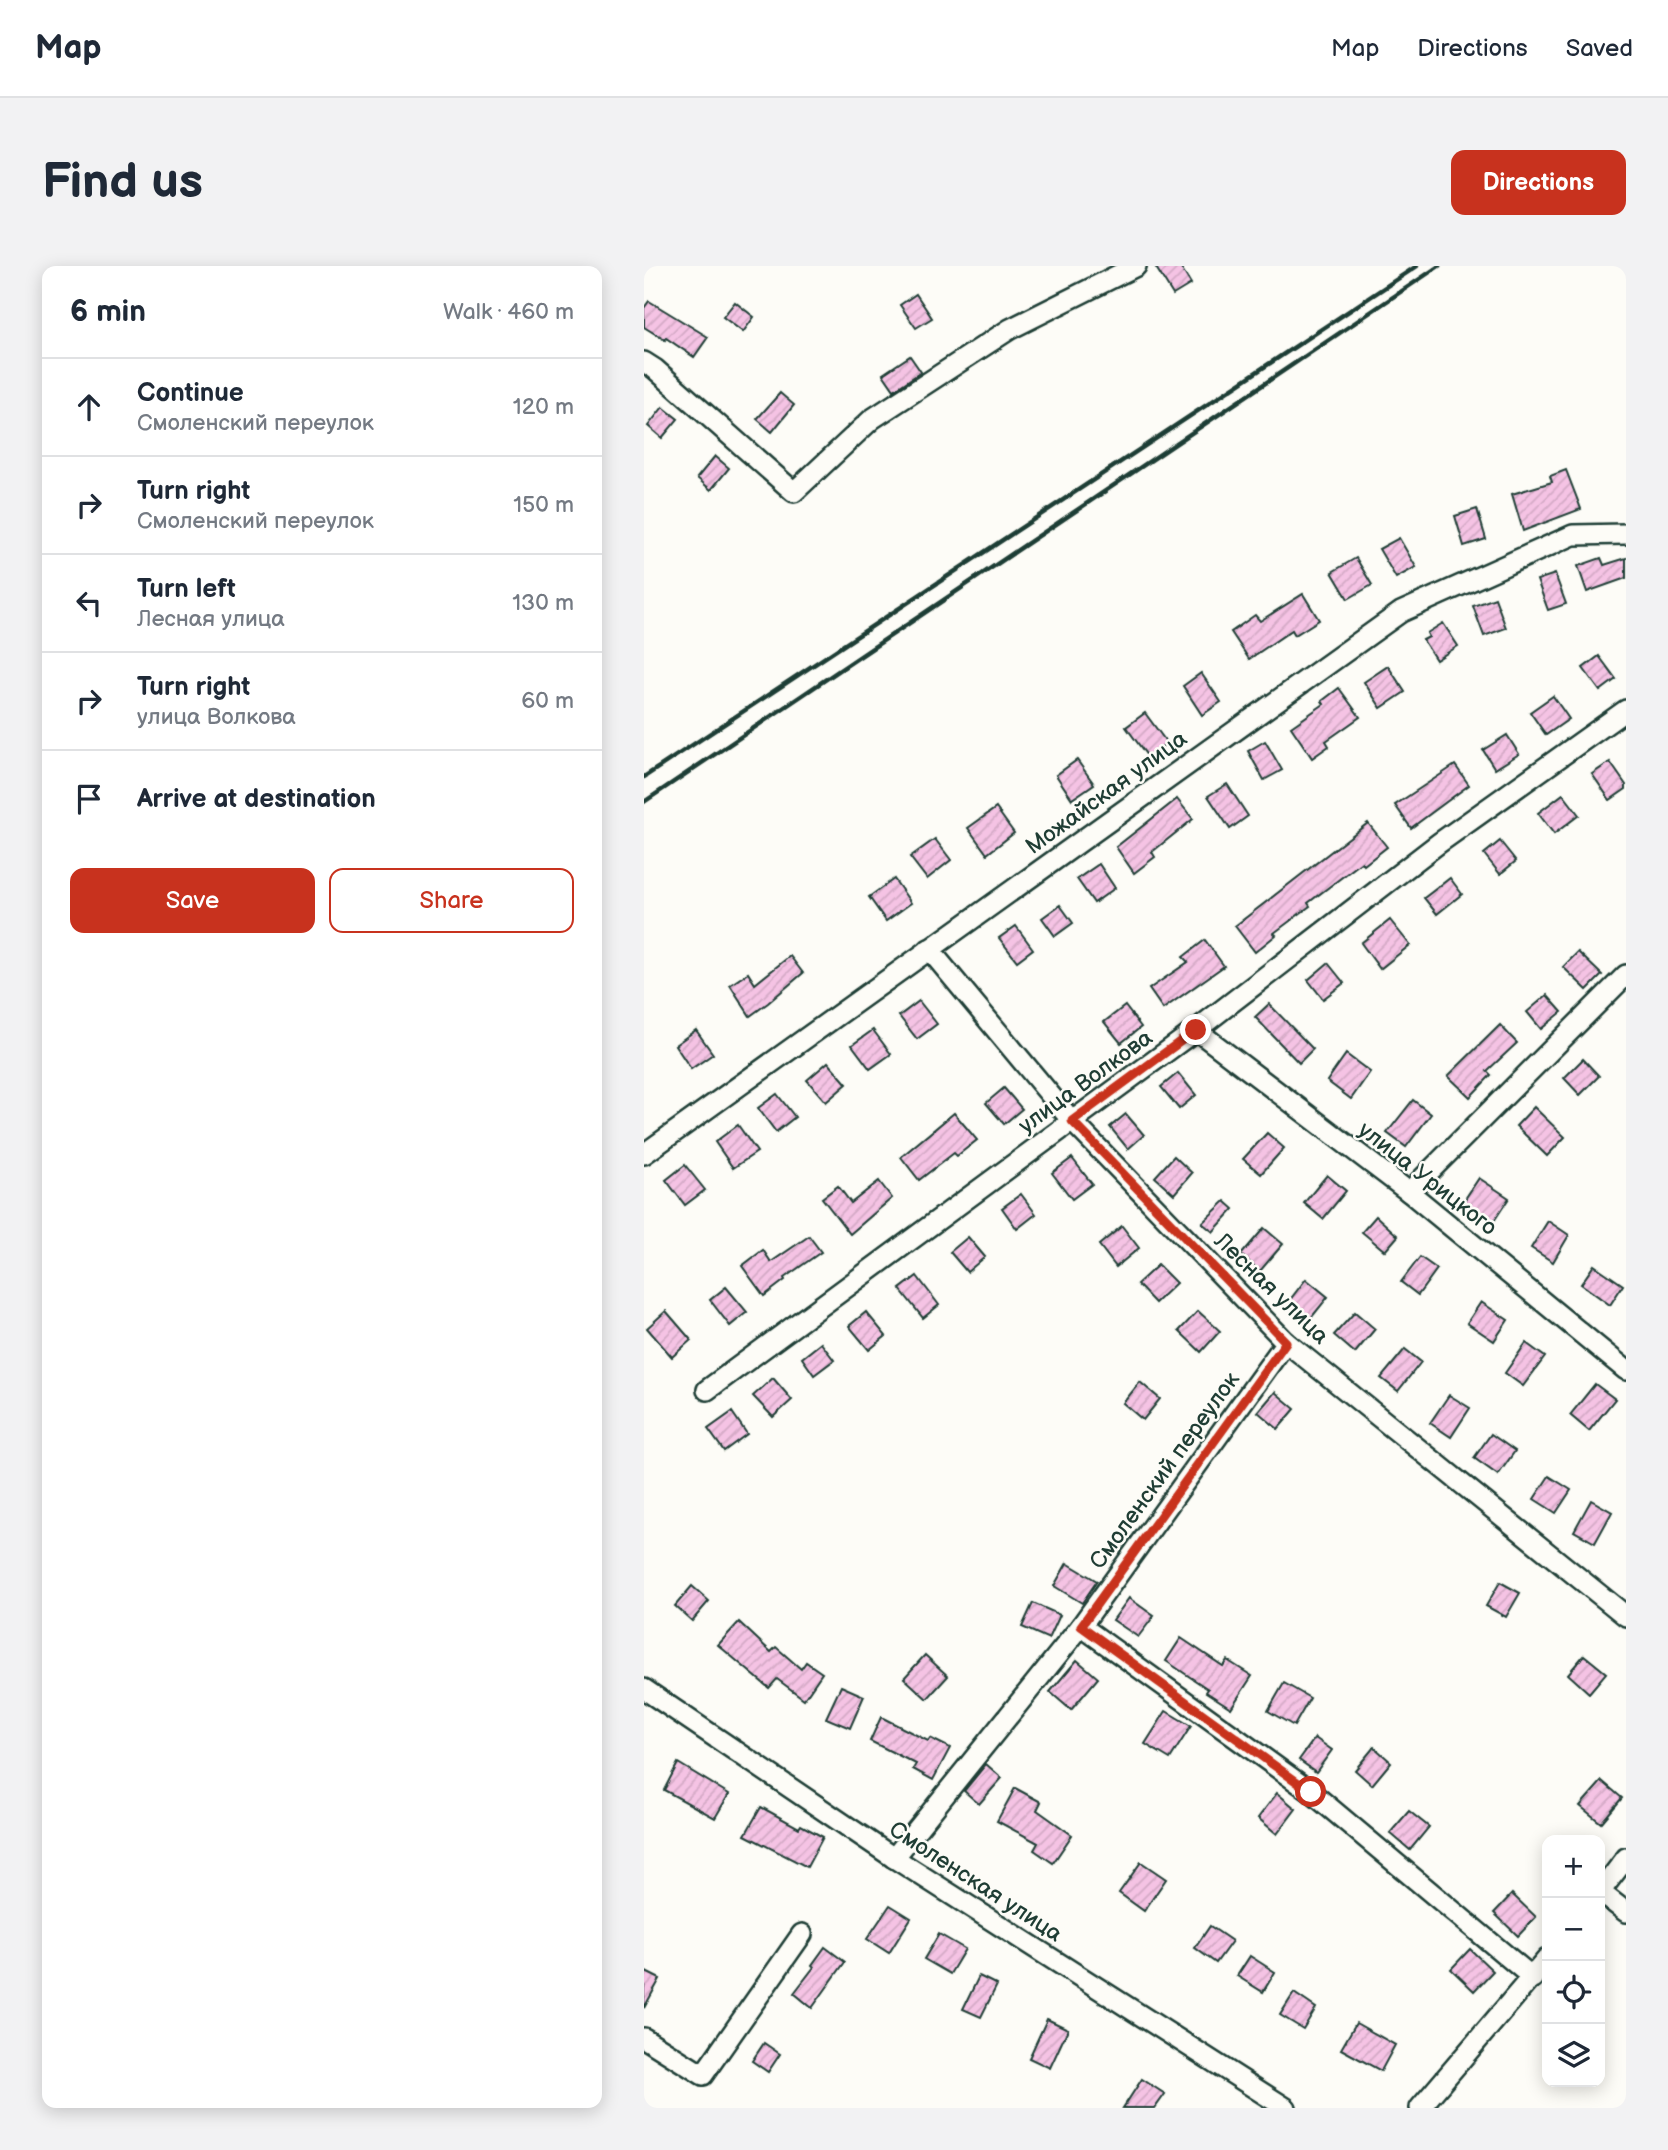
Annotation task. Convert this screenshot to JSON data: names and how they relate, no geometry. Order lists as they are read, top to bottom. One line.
{"streets":{"street":["Можайская улица","улица Волкова","улица Урицкого","Лесная улица","Смоленский переулок","Смоленская улица"]},"crossings":[["Можайская улица","Лесная улица"],["улица Волкова","улица Урицкого"],["улица Волкова","Лесная улица"],["Лесная улица","Смоленский переулок"],["Смоленский переулок","Смоленская улица"]],"page":{"header":"Map","nav":["Map","Directions","Saved"],"buttons":["Directions",["Save","Share"]],"title":"Find us","heading":["6 min","Walk · 460 m"],"list":[["Continue","Смоленский переулок","120 m"],["Turn right","Смоленский переулок","150 m"],["Turn left","Лесная улица","130 m"],["Turn right","улица Волкова","60 m"],"Arrive at destination"],"map_buttons":["+","−"]}}
